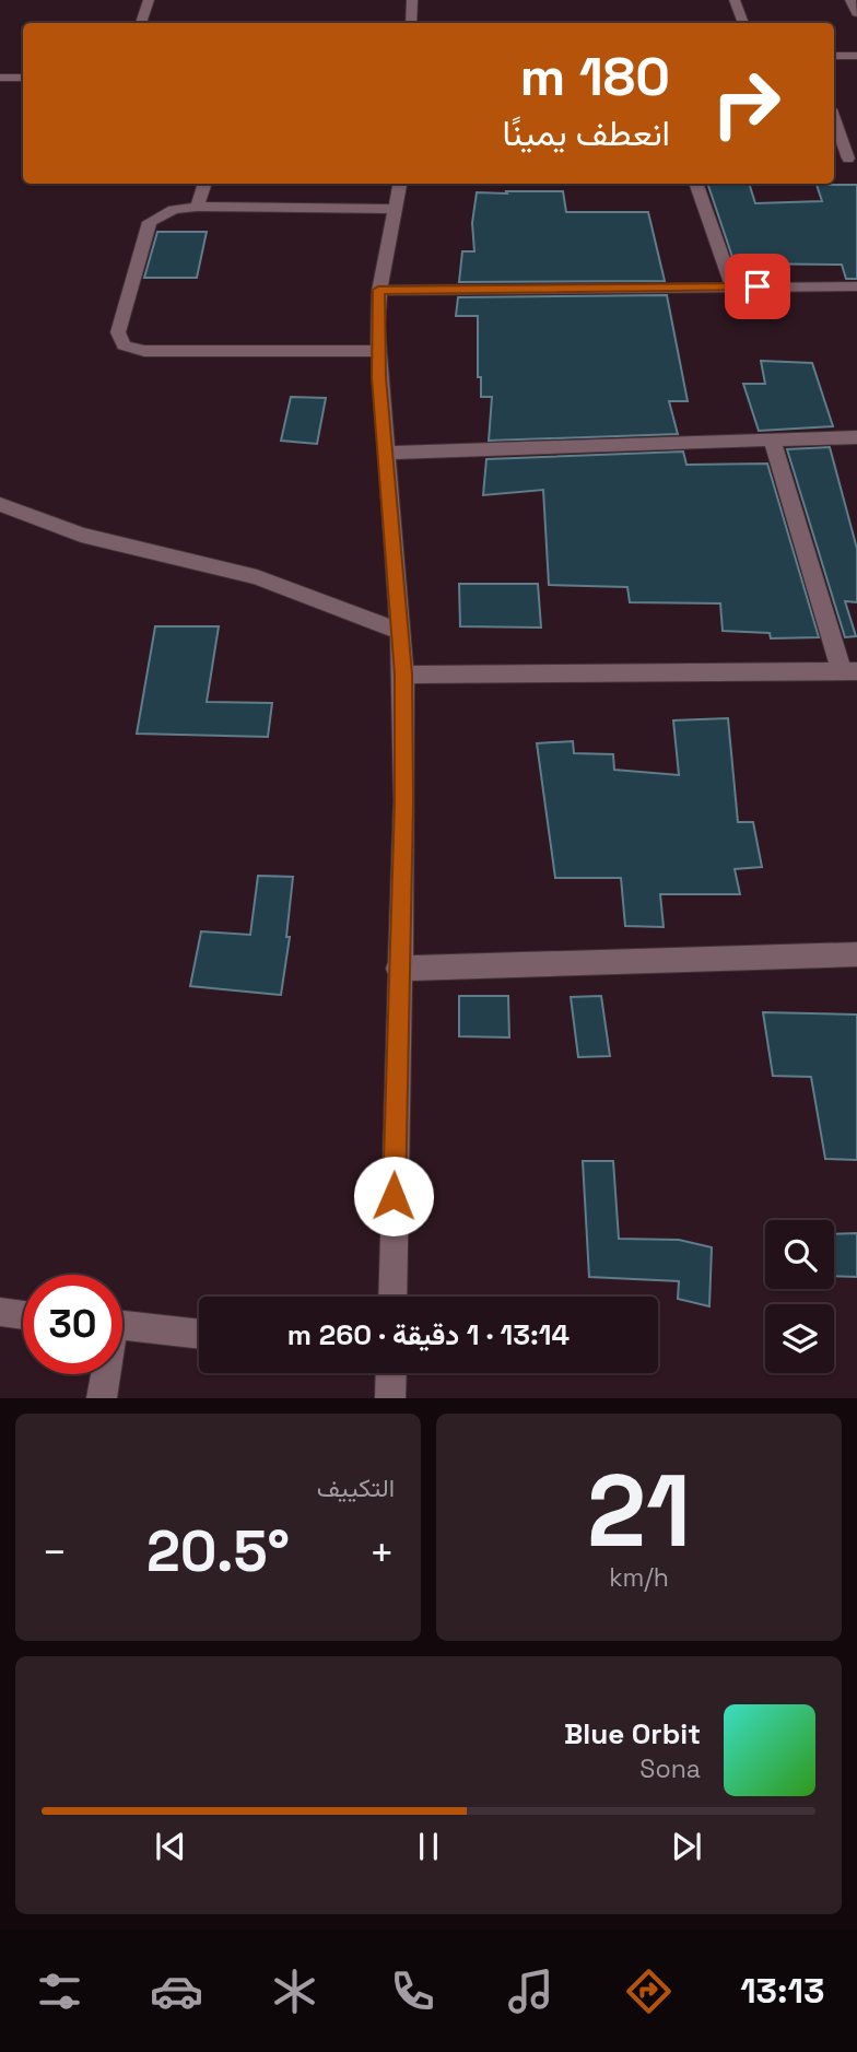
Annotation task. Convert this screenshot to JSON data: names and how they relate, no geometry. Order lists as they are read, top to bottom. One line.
{"page":{"turn":["180 m","انعطف يمينًا"],"limit":"30","trip":"13:14 · 1 دقيقة · 260 m","tile":[["21","km/h"],"التكييف"],"heat":["−","20.5°","+"],"song":["Blue Orbit","Sona"],"tabs":"13:13"}}
